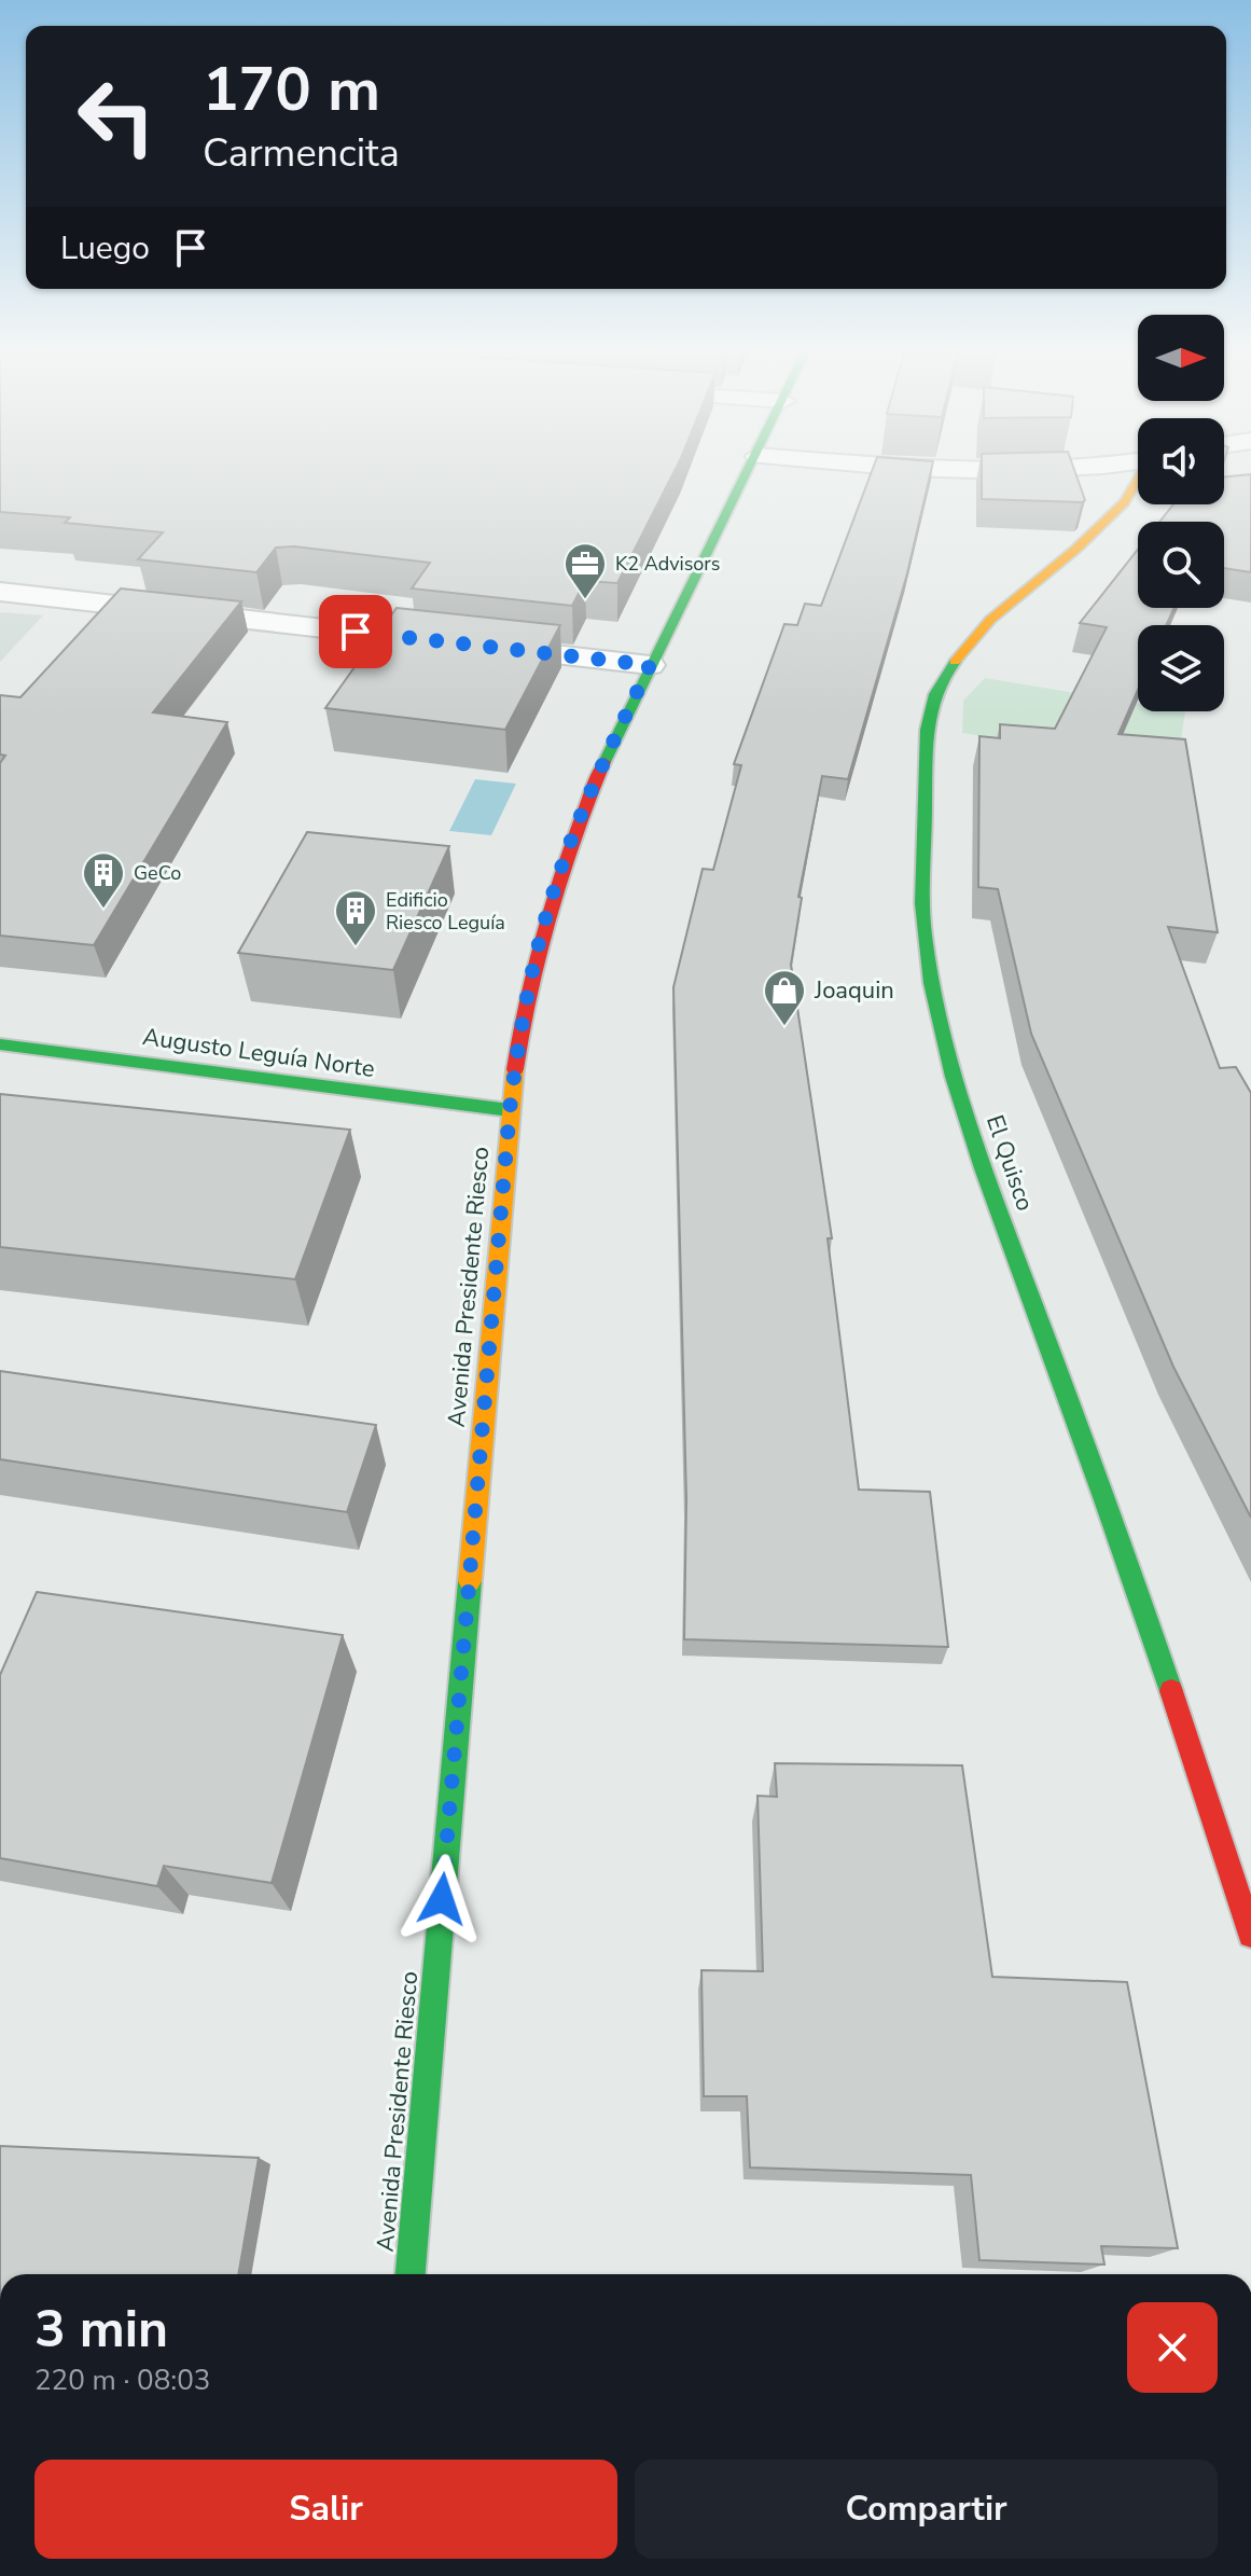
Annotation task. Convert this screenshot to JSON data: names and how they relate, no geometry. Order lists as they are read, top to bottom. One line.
{"streets":{"main road":["Augusto Leguía Norte","El Quisco","Avenida Presidente Riesco"]},"crossings":[["Augusto Leguía Norte","Avenida Presidente Riesco"]],"places":{"office":["K2 Advisors"],"building":["GeCo","Edificio Riesco Leguía"],"shop":["Joaquin"]},"north":"right","page":{"turn":["170 m","Carmencita"],"then":"Luego","heading":["3 min","220 m · 08:03"],"buttons":["Salir","Compartir"]}}
